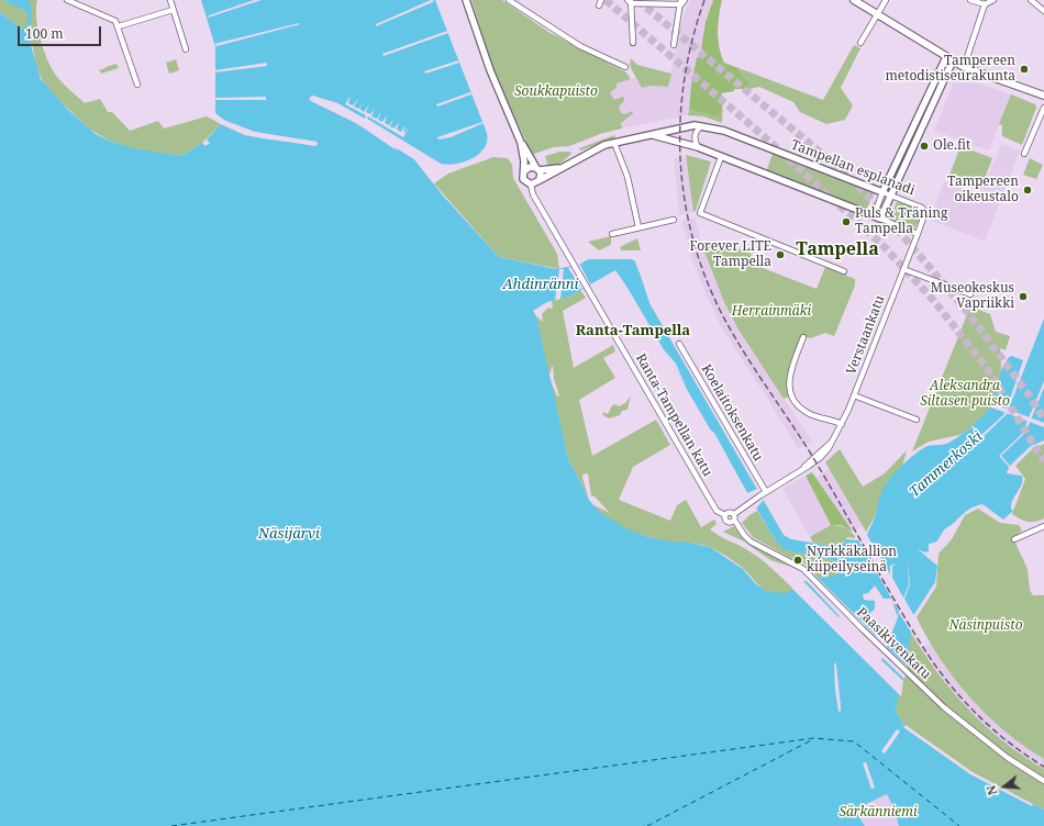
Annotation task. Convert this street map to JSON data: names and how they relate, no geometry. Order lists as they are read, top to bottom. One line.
{"streets":{"street":["Tampellan esplanadi","Verstaankatu","Koelaitoksenkatu","Ranta-Tampellan katu","Paasikivenkatu"]},"crossings":[["Tampellan esplanadi","Verstaankatu"],["Tampellan esplanadi","Ranta-Tampellan katu"],["Verstaankatu","Koelaitoksenkatu"],["Verstaankatu","Ranta-Tampellan katu"],["Verstaankatu","Paasikivenkatu"],["Ranta-Tampellan katu","Paasikivenkatu"]],"districts":["Tampella","Ranta-Tampella"],"water":["Ahdinränni","Tammerkoski","Näsijärvi"],"parks":["Soukkapuisto","Herrainmäki","Aleksandra Siltasen puisto","Näsinpuisto","Särkänniemi"],"places":["Tampereen metodistiseurakunta","Ole.fit","Tampereen oikeustalo","Puls & Träning Tampella","Forever LITE Tampella","Museokeskus Vapriikki","Nyrkkäkallion kiipeilyseinä"],"scale_bar":"100 m","north":"left"}
